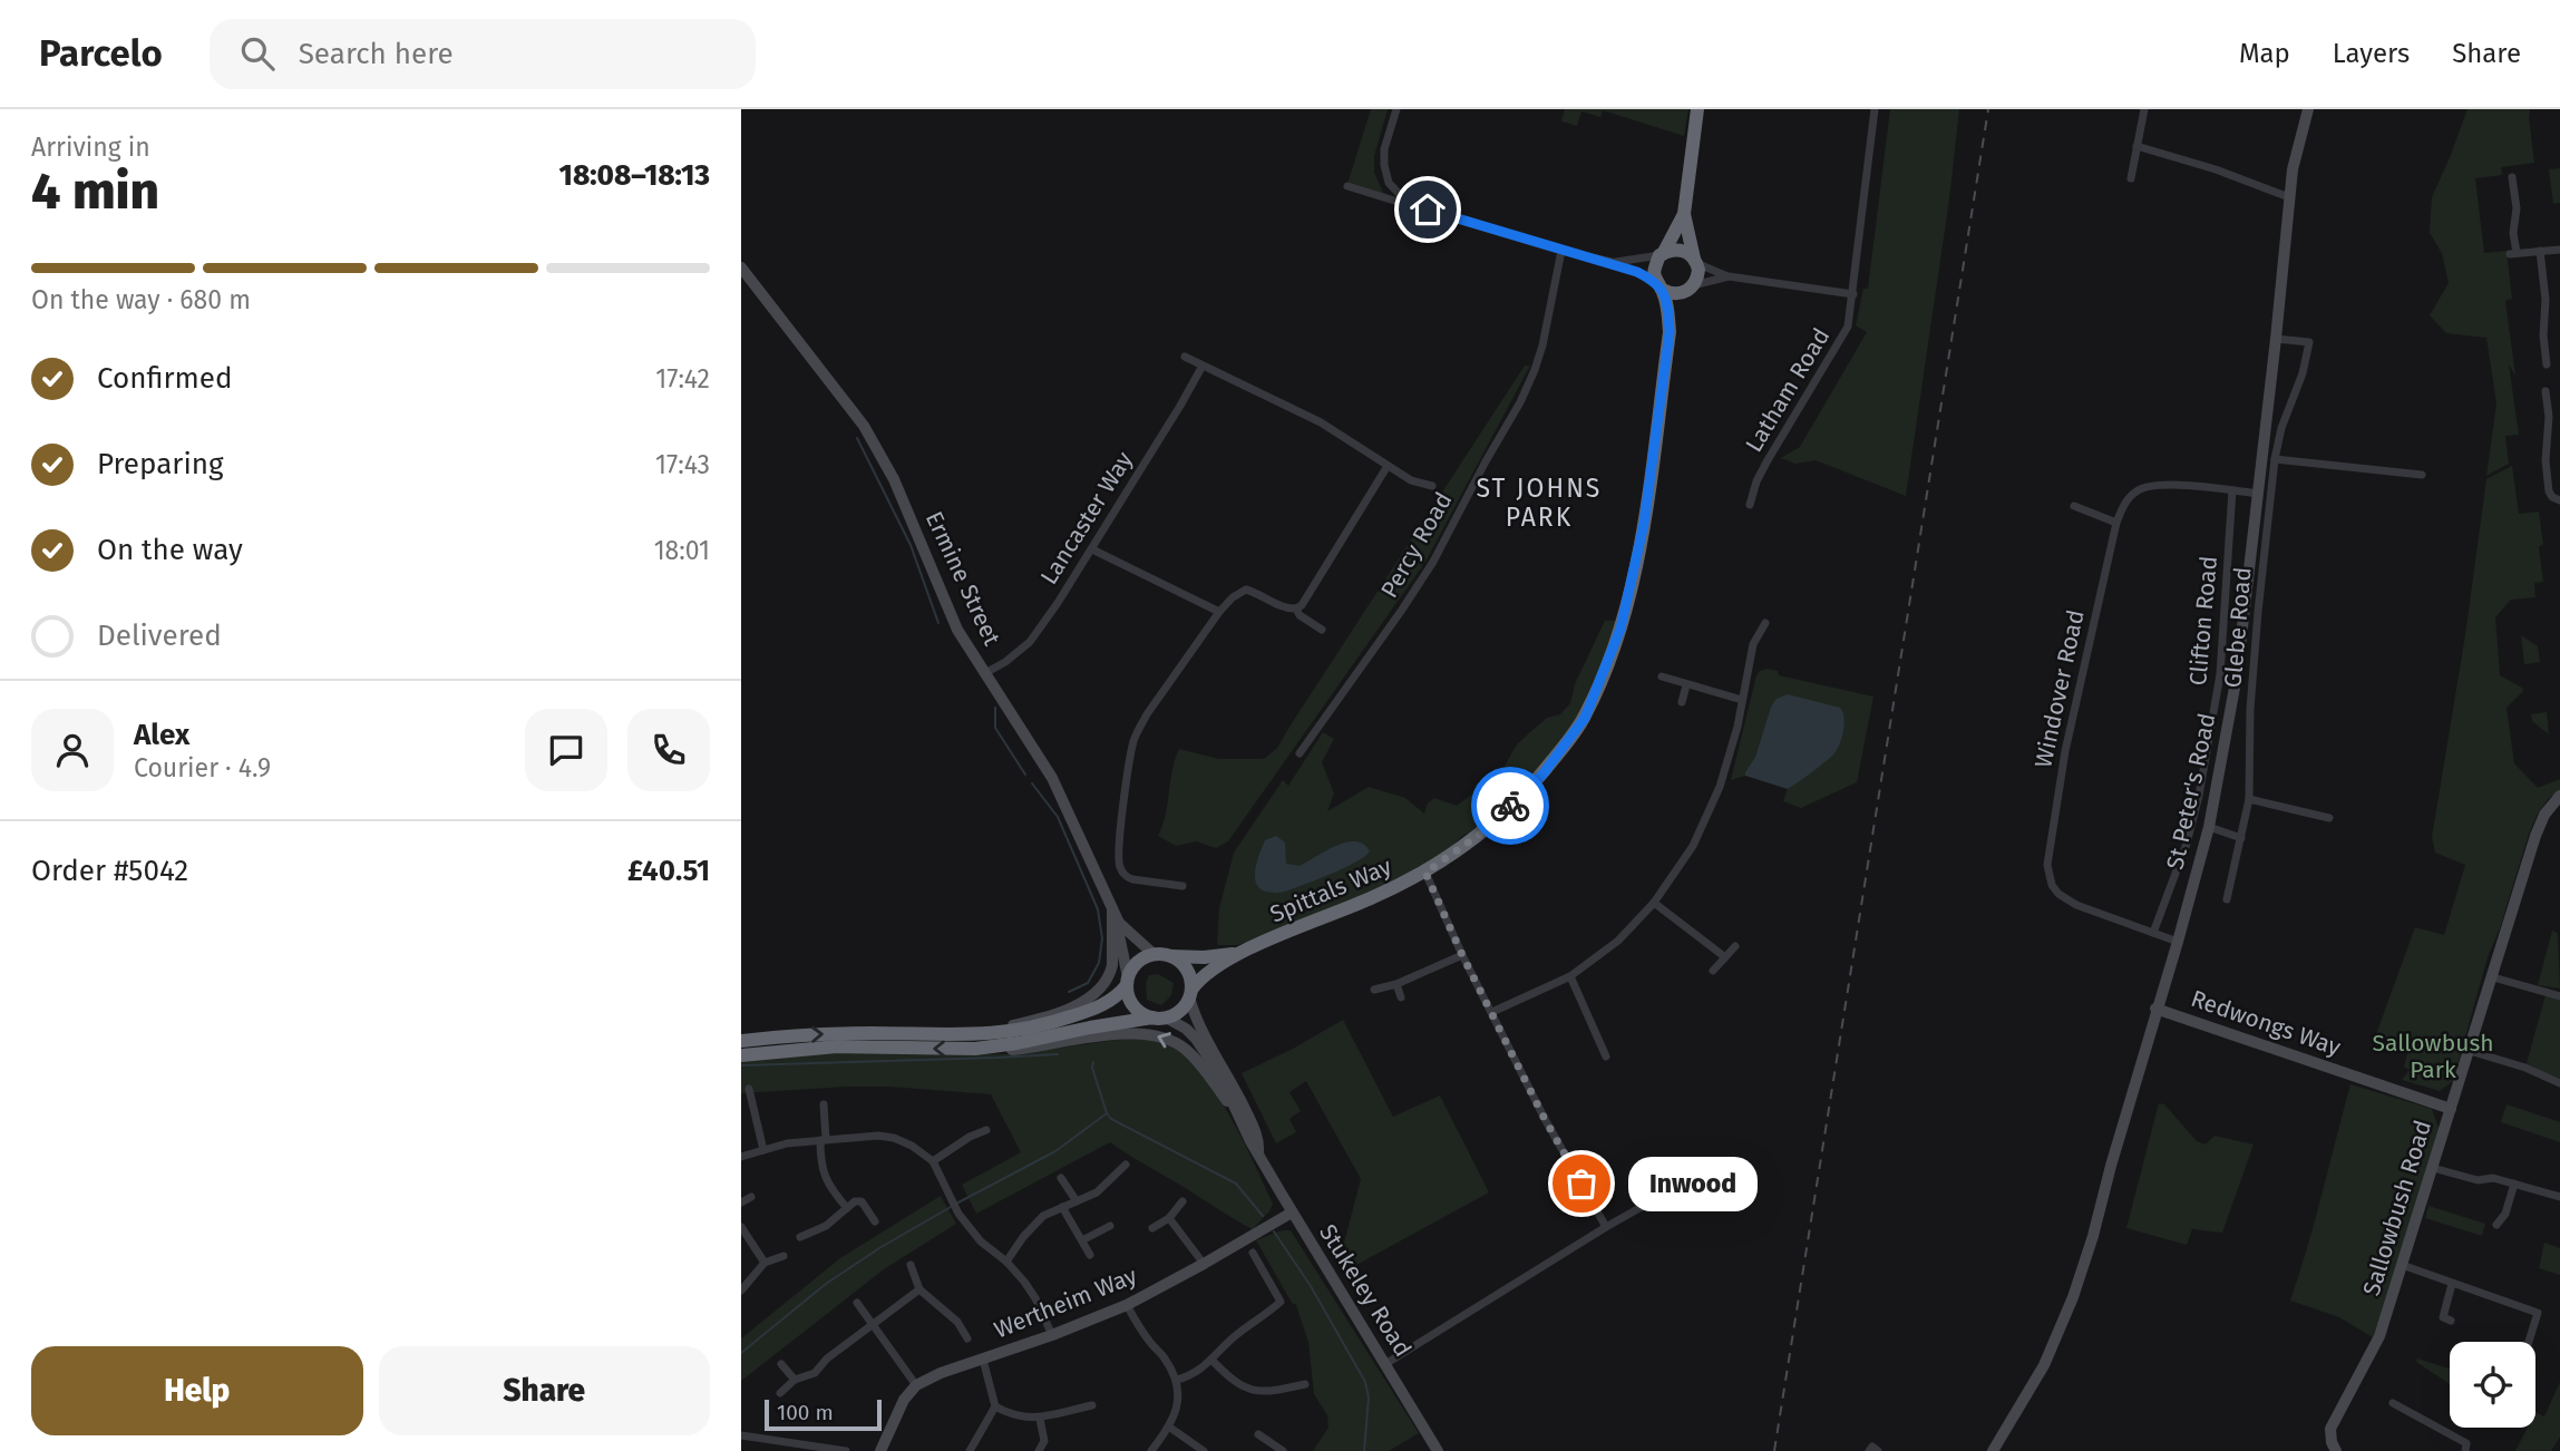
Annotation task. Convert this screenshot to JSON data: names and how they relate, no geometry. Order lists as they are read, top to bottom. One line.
{"streets":{"highway":["Spittals Way"],"street":["Latham Road","Lancaster Way","Percy Road","Ermine Street","Clifton Road","Glebe Road","Windover Road","St Peter's Road","Redwongs Way","Sallowbush Road","Stukeley Road","Wertheim Way"]},"crossings":[["Lancaster Way","Ermine Street"],["Ermine Street","Spittals Way"],["Ermine Street","Stukeley Road"],["Clifton Road","Windover Road"],["Glebe Road","St Peter's Road"],["Windover Road","St Peter's Road"],["St Peter's Road","Redwongs Way"],["Spittals Way","Stukeley Road"],["Redwongs Way","Sallowbush Road"],["Stukeley Road","Wertheim Way"]],"districts":["ST JOHNS PARK"],"parks":["Sallowbush Park"],"places":["Inwood"],"scale_bar":"100 m","page":{"header":"Parcelo","search":"Search here","nav":["Map","Layers","Share"],"heading":["4 min","Arriving in","18:08–18:13"],"panel":["Alex","Courier · 4.9","Order #5042","£40.51"],"bar":"On the way · 680 m","list":[["Confirmed","17:42"],["Preparing","17:43"],["On the way","18:01"],"Delivered"],"bubble":"Inwood","buttons":["Help","Share"],"scale":"100 m"}}
